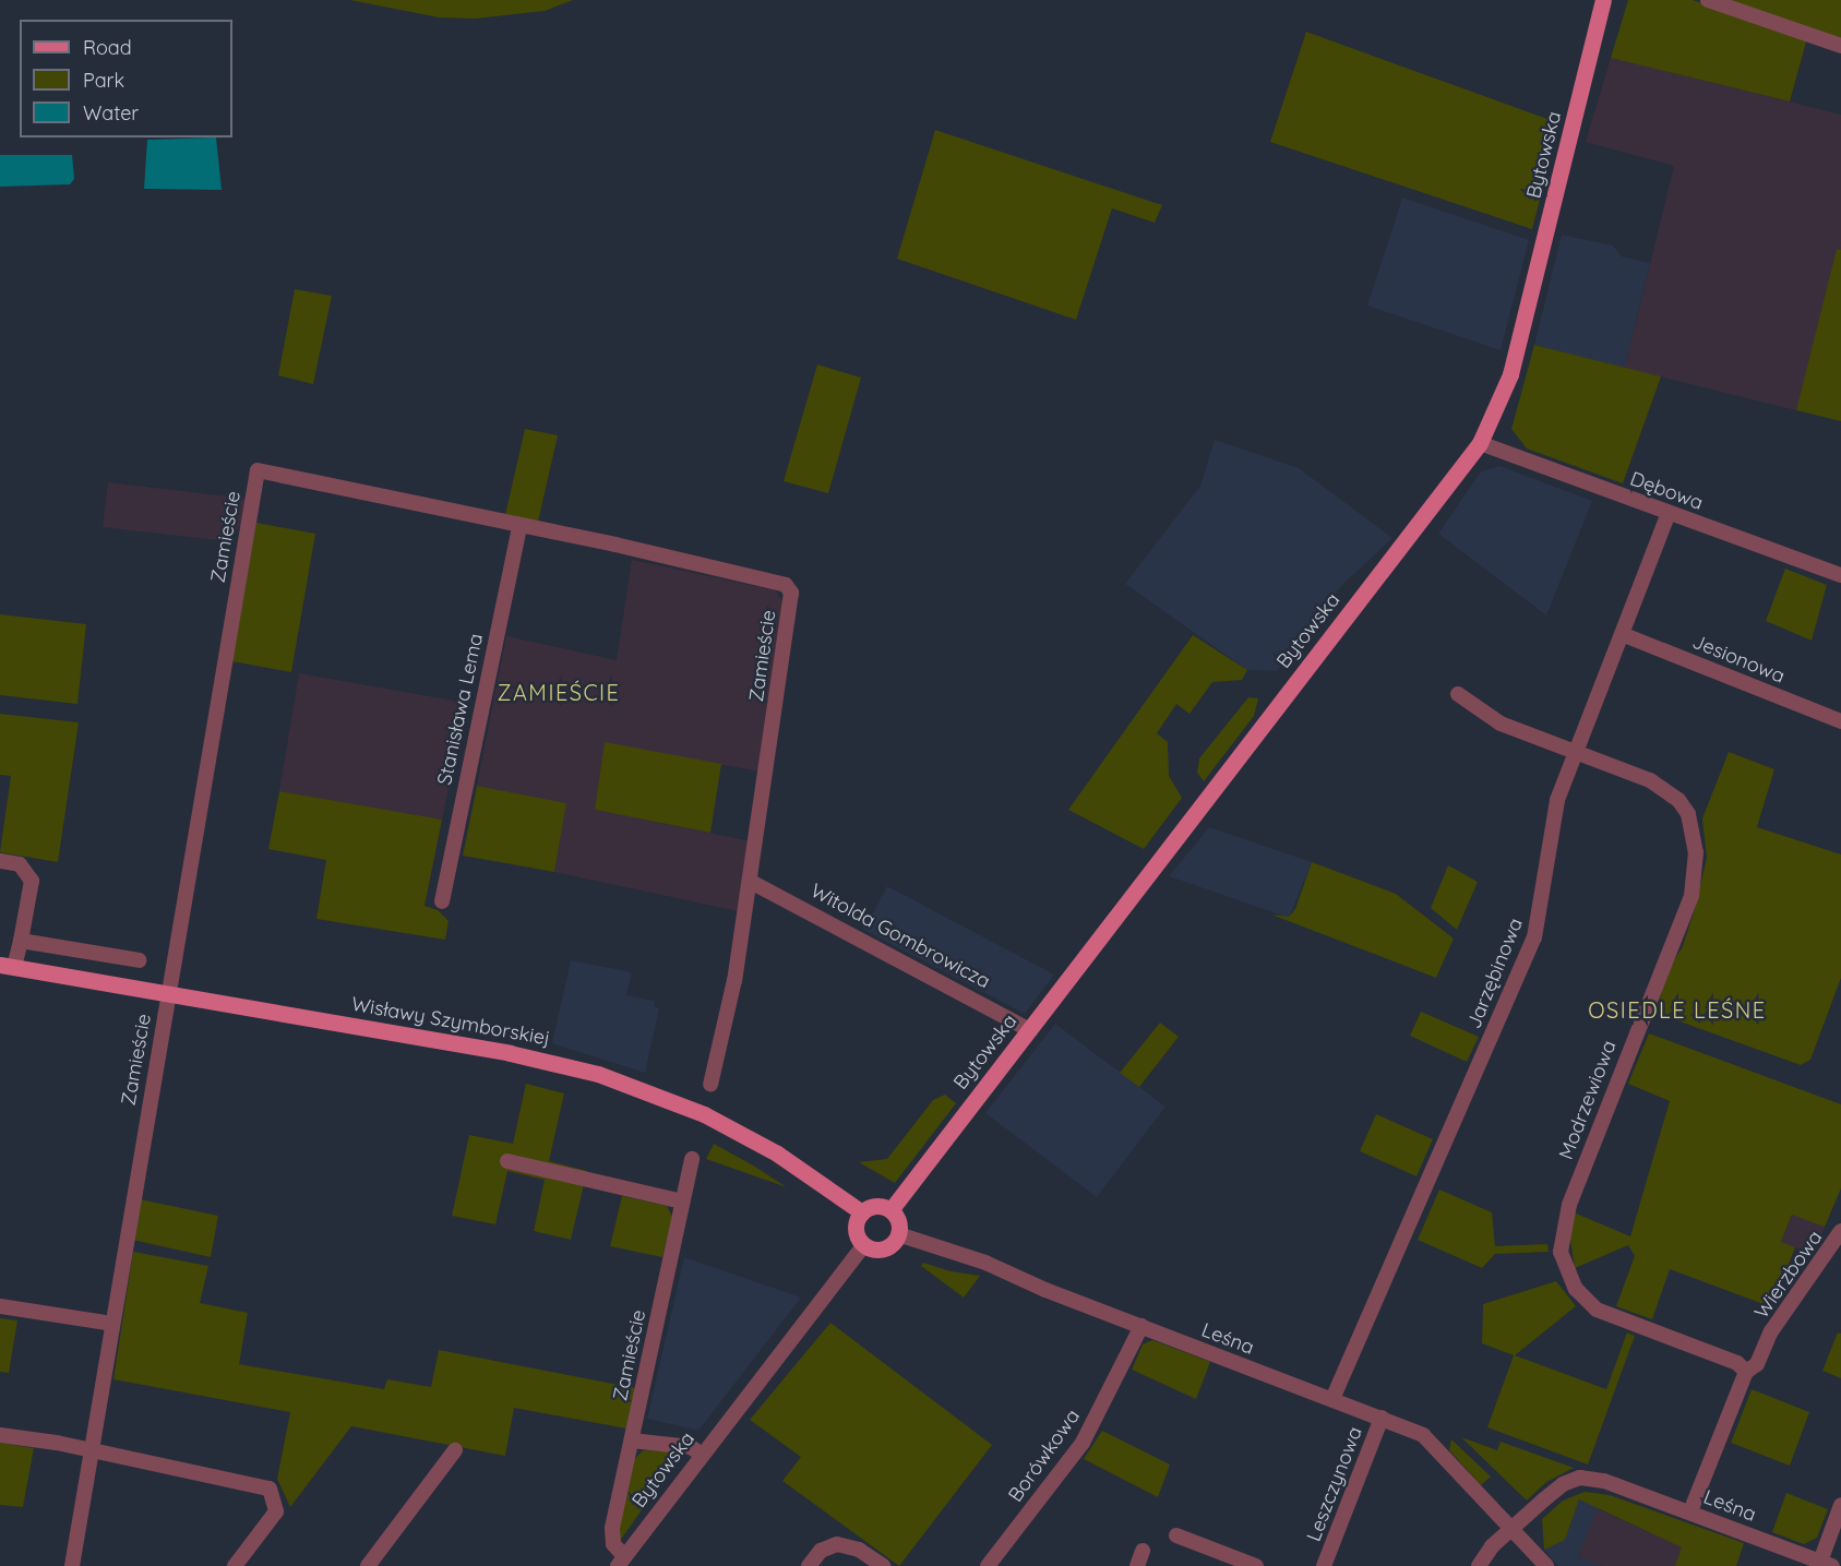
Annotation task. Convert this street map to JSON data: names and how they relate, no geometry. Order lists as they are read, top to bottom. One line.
{"streets":{"main road":["Bytowska","Wisławy Szymborskiej"],"street":["Dębowa","Zamieście","Jesionowa","Stanisława Lema","Witolda Gombrowicza","Jarzębinowa","Modrzewiowa","Wierzbowa","Leśna","Borówkowa","Leszczynowa"]},"crossings":[["Bytowska","Dębowa"],["Bytowska","Zamieście"],["Bytowska","Witolda Gombrowicza"],["Bytowska","Wisławy Szymborskiej"],["Bytowska","Leśna"],["Dębowa","Jarzębinowa"],["Zamieście","Stanisława Lema"],["Zamieście","Witolda Gombrowicza"],["Zamieście","Wisławy Szymborskiej"],["Jesionowa","Jarzębinowa"],["Jarzębinowa","Modrzewiowa"],["Jarzębinowa","Leśna"],["Wisławy Szymborskiej","Leśna"],["Modrzewiowa","Wierzbowa"],["Leśna","Borówkowa"],["Leśna","Leszczynowa"]],"districts":["ZAMIEŚCIE","OSIEDLE LEŚNE"],"legend":["Road","Park","Water"]}
